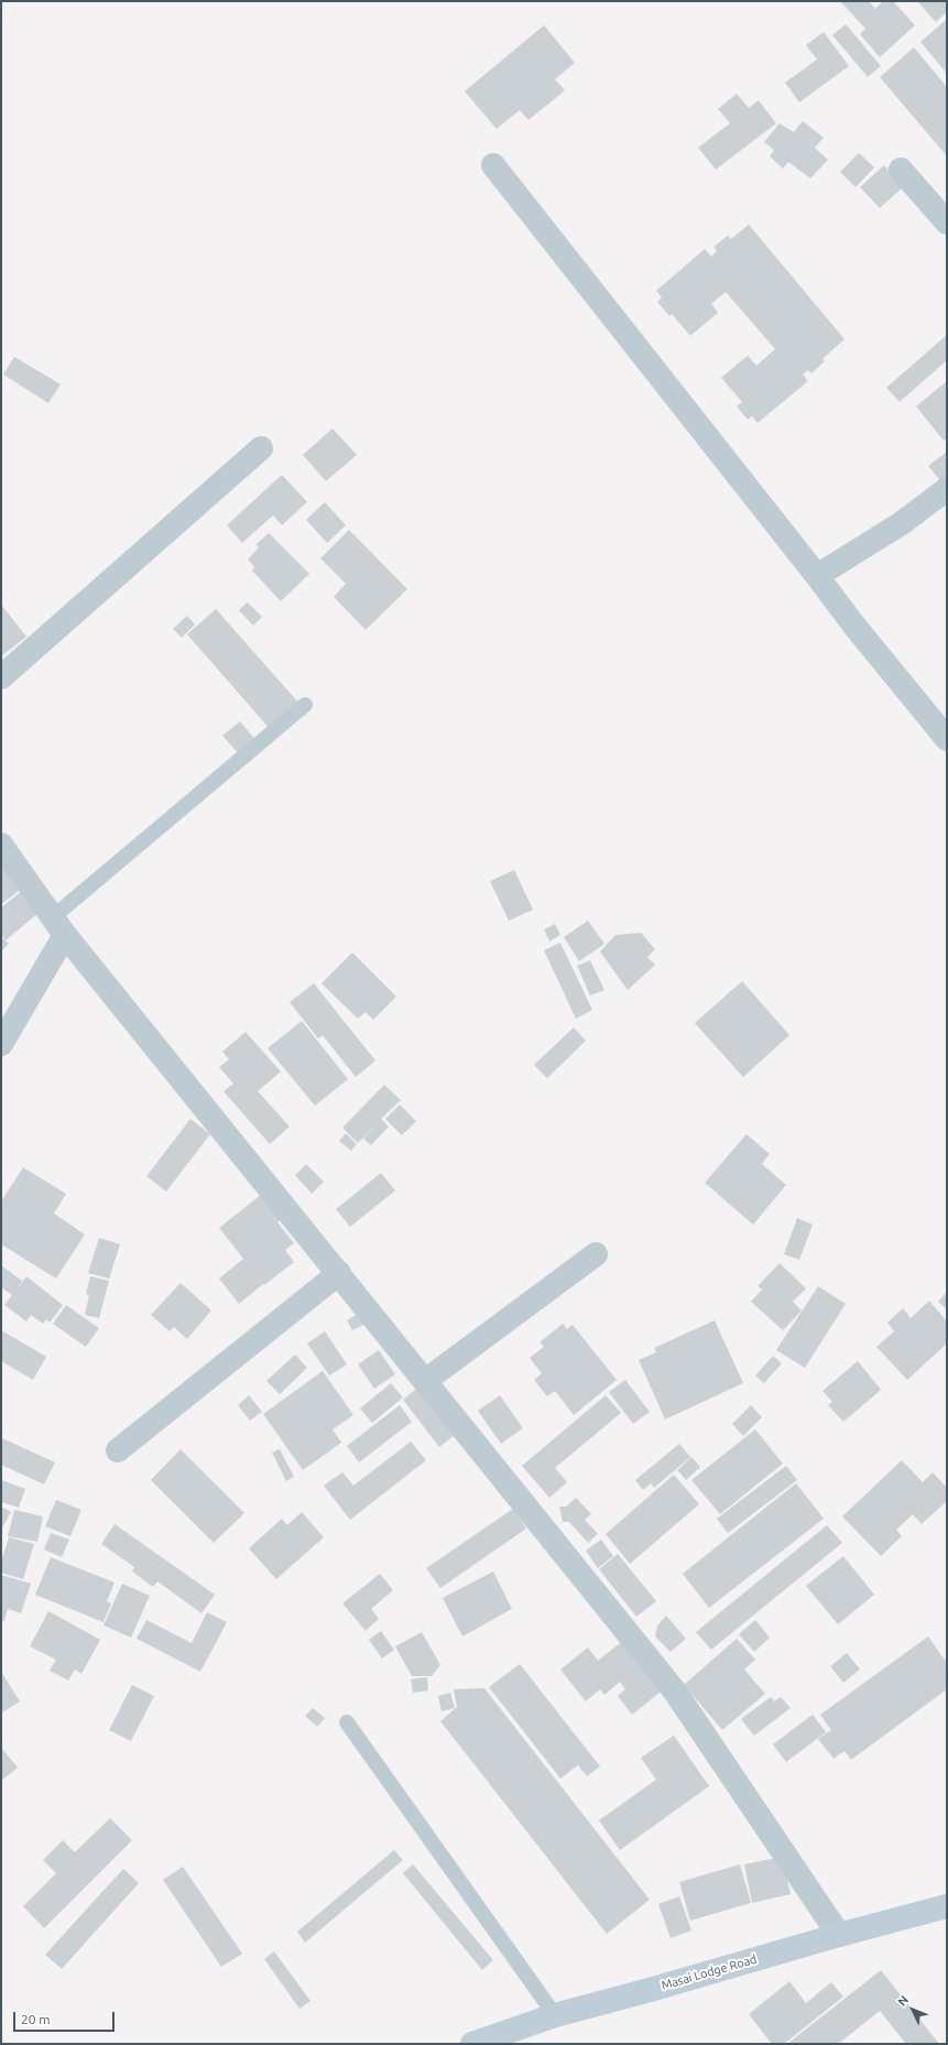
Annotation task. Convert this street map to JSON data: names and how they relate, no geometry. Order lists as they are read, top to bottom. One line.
{"streets":{"street":["Masai Lodge Road"]},"scale_bar":"20 m","north":"top left"}
